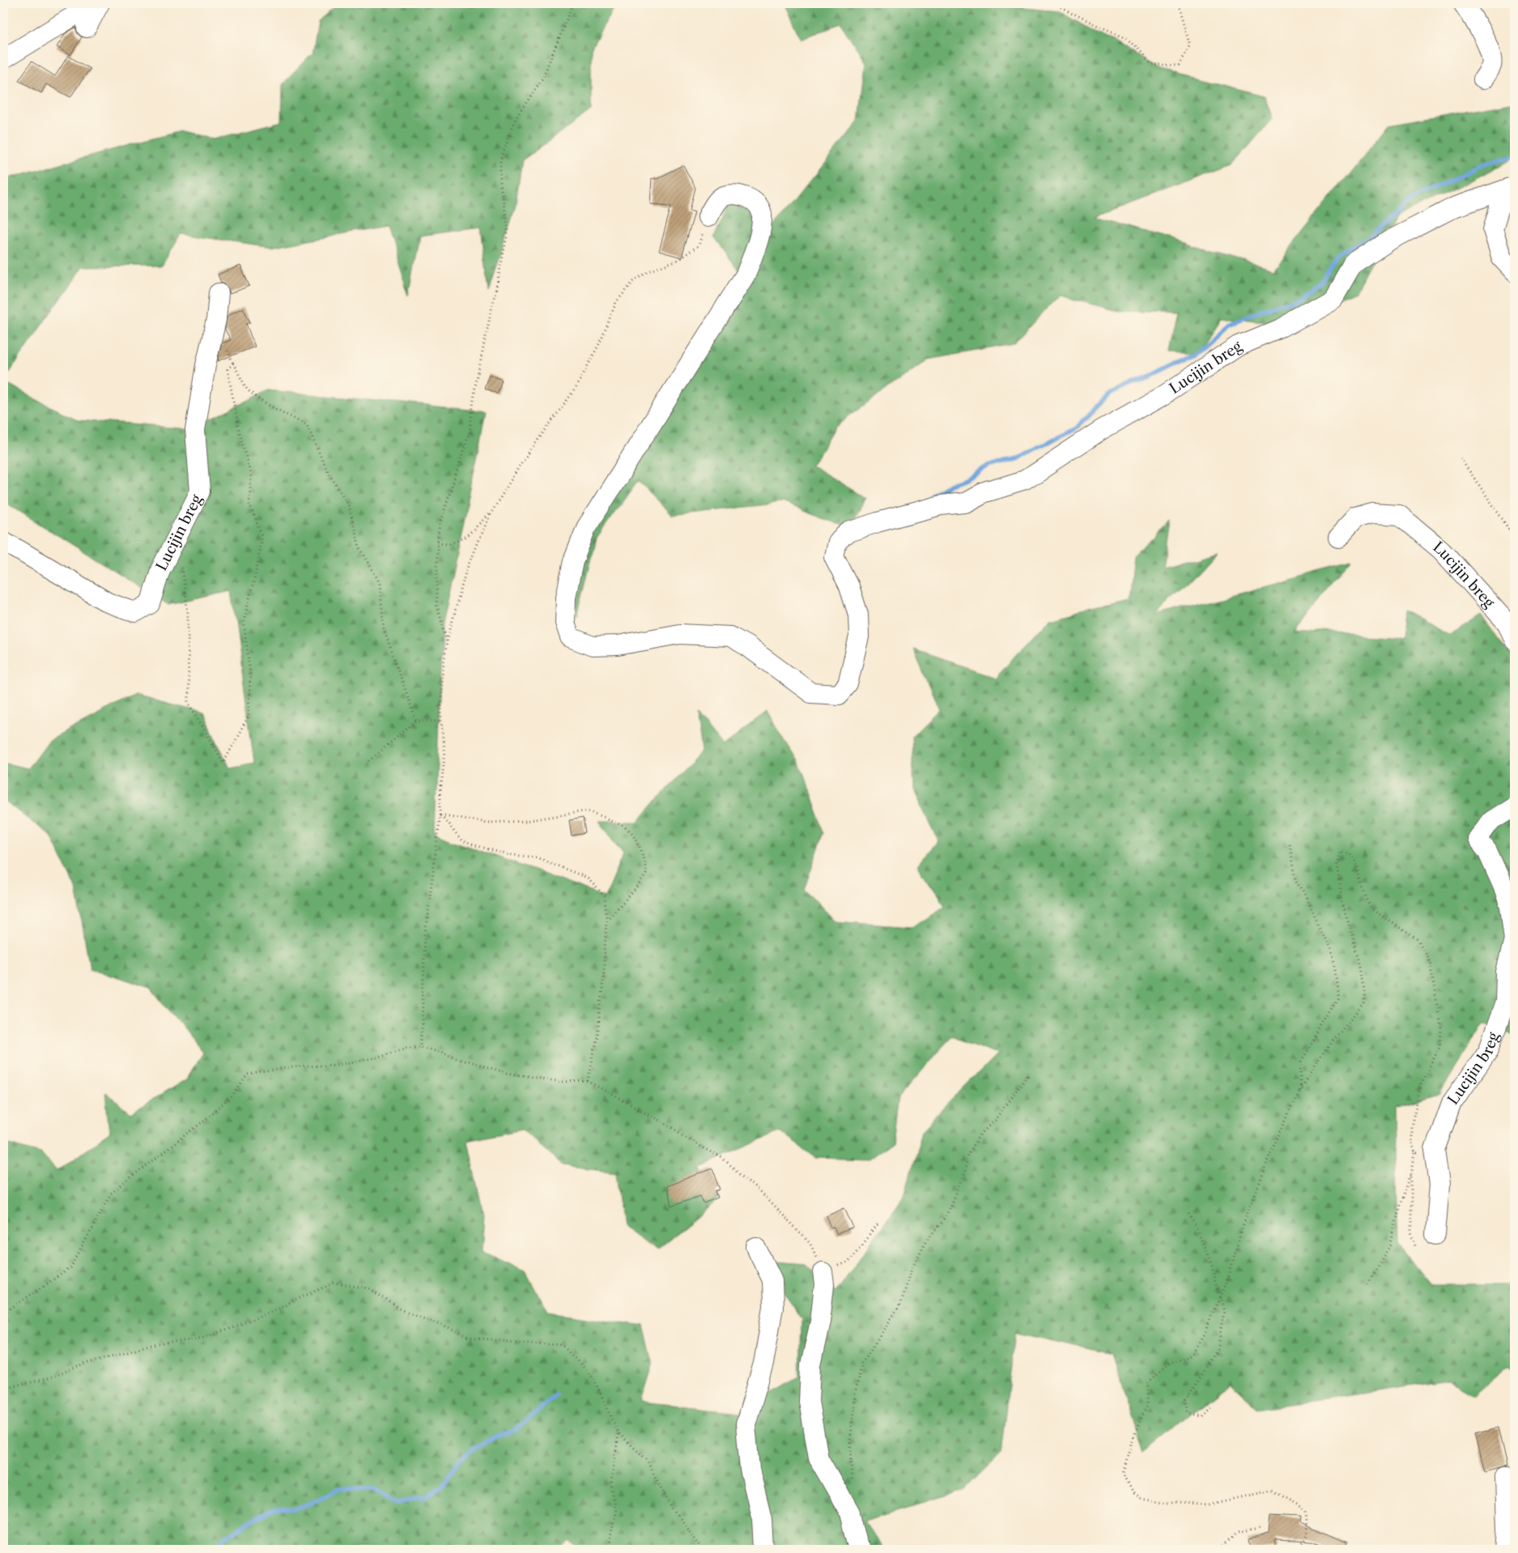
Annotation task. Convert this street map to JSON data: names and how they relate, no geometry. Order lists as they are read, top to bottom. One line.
{"streets":{"street":["Lucijin breg"]}}
